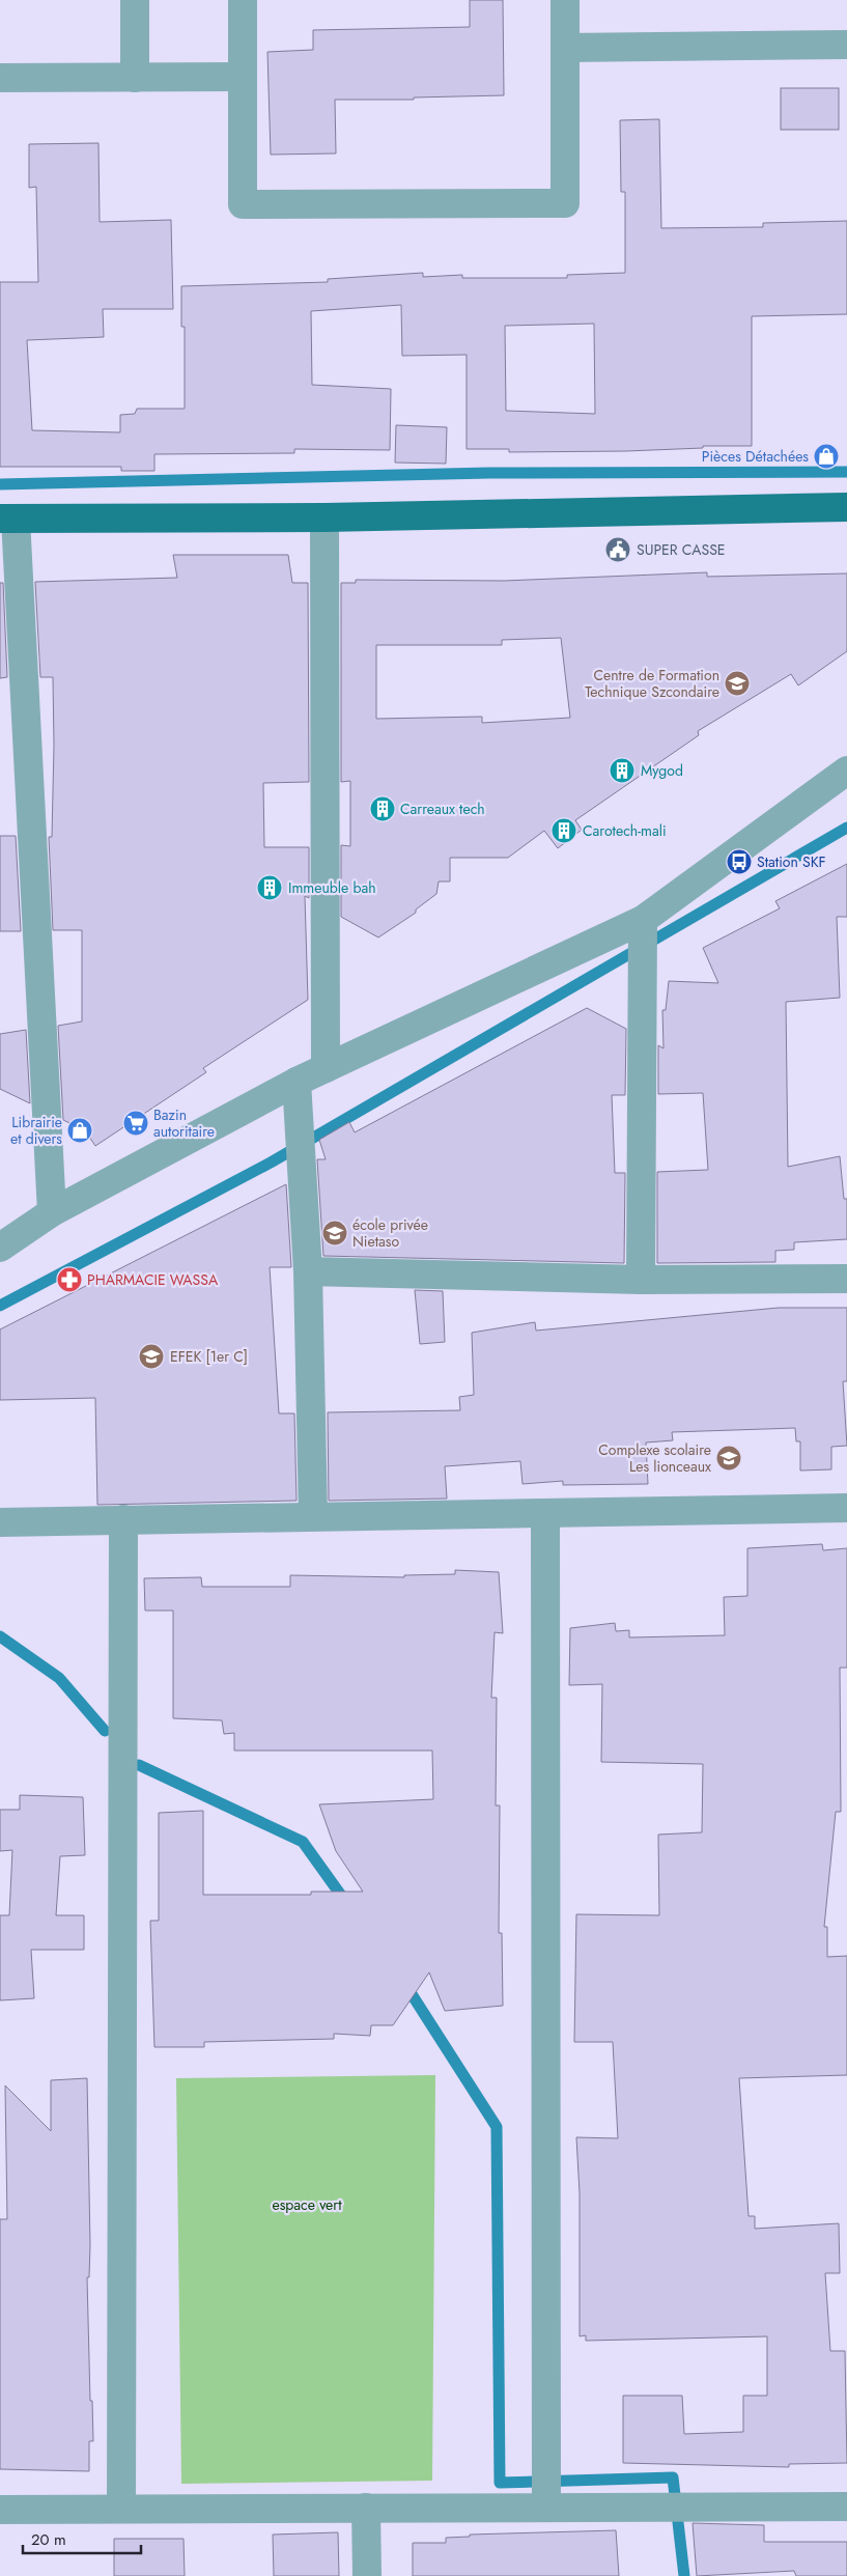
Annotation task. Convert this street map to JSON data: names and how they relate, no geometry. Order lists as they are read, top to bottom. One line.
{"parks":["espace vert"],"places":{"shop":["Pièces Détachées","Librairie et divers"],"public building":["SUPER CASSE"],"school or university":["Centre de Formation Technique Szcondaire","école privée Nietaso","EFEK [1er C]","Complexe scolaire Les lionceaux"],"building":["Mygod","Carreaux tech","Carotech-mali","Immeuble bah"],"bus stop":["Station SKF"],"supermarket":["Bazin autoritaire"],"pharmacy":["PHARMACIE WASSA"]},"scale_bar":"20 m"}
